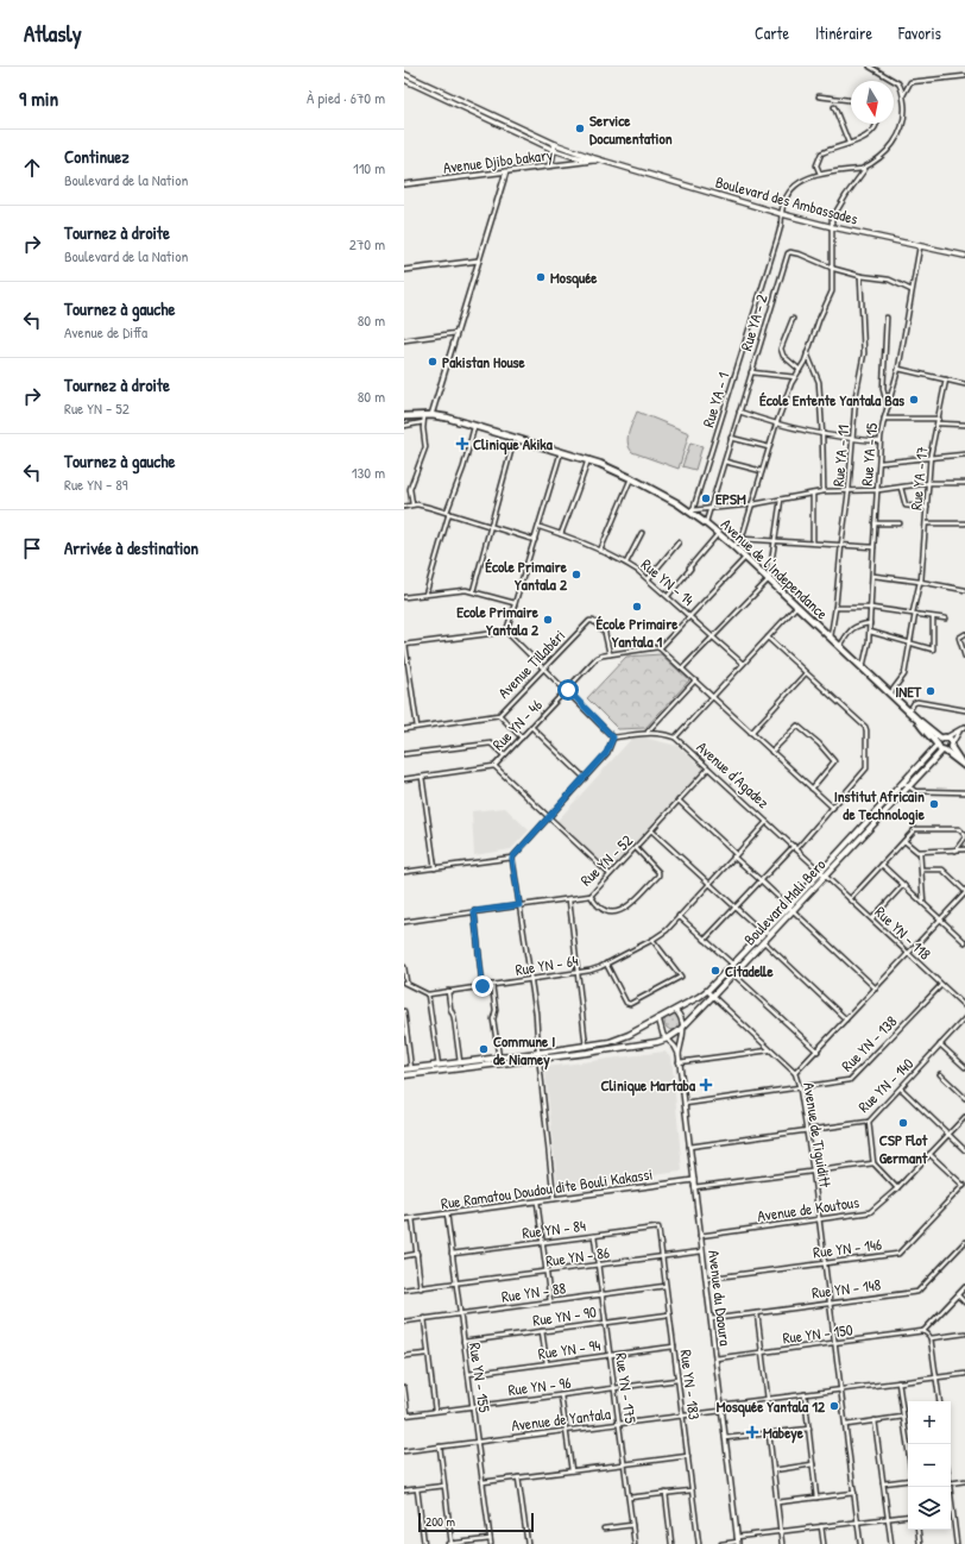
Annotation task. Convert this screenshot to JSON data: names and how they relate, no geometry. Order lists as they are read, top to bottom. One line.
{"streets":{"highway":["Avenue de l'Independance"],"main road":["Boulevard des Ambassades","Boulevard Mali Bero"],"street":["Avenue Djibo bakary","Rue YA - 2","Rue YA - 1","Rue YA - 15","Rue YA - 11","Rue YA - 17","Rue YN - 14","Avenue Tillabéri","Rue YN - 46","Avenue d'Agadez","Rue YN - 52","Rue YN - 118","Rue YN - 64","Rue YN - 138","Rue YN - 140","Avenue de Tiguiditt","Rue Ramatou Doudou dite Bouli Kakassi","Avenue de Koutous","Rue YN - 84","Rue YN - 146","Rue YN - 86","Rue YN - 148","Rue YN - 88","Avenue du Daoura","Rue YN - 90","Rue YN - 150","Rue YN - 94","Rue YN - 155","Rue YN - 183","Rue YN - 96","Rue YN - 175","Avenue de Yantala"]},"crossings":[["Avenue Djibo bakary","Boulevard des Ambassades"],["Boulevard des Ambassades","Rue YA - 1"],["Boulevard des Ambassades","Rue YA - 15"],["Rue YA - 2","Rue YA - 15"],["Rue YA - 2","Rue YA - 11"],["Rue YA - 2","Avenue de l'Independance"],["Rue YA - 1","Avenue de l'Independance"],["Rue YA - 15","Avenue de l'Independance"],["Rue YA - 11","Avenue de l'Independance"],["Rue YA - 17","Avenue de l'Independance"],["Avenue de l'Independance","Boulevard Mali Bero"],["Avenue Tillabéri","Rue YN - 46"],["Avenue d'Agadez","Rue YN - 52"],["Avenue d'Agadez","Boulevard Mali Bero"],["Avenue d'Agadez","Rue YN - 118"],["Avenue d'Agadez","Rue YN - 64"],["Boulevard Mali Bero","Rue YN - 118"],["Boulevard Mali Bero","Avenue du Daoura"],["Rue YN - 118","Rue YN - 138"],["Rue YN - 118","Avenue de Tiguiditt"],["Rue YN - 138","Avenue de Tiguiditt"],["Rue YN - 138","Avenue du Daoura"],["Rue YN - 140","Avenue de Tiguiditt"],["Rue YN - 140","Avenue du Daoura"],["Avenue de Tiguiditt","Avenue de Koutous"],["Avenue de Tiguiditt","Rue YN - 146"],["Avenue de Tiguiditt","Rue YN - 148"],["Avenue de Tiguiditt","Rue YN - 150"],["Rue Ramatou Doudou dite Bouli Kakassi","Avenue du Daoura"],["Rue Ramatou Doudou dite Bouli Kakassi","Rue YN - 155"],["Avenue de Koutous","Avenue du Daoura"],["Rue YN - 84","Rue YN - 155"],["Rue YN - 84","Rue YN - 183"],["Rue YN - 84","Rue YN - 175"],["Rue YN - 146","Avenue du Daoura"],["Rue YN - 86","Avenue du Daoura"],["Rue YN - 86","Rue YN - 155"],["Rue YN - 86","Rue YN - 183"],["Rue YN - 86","Rue YN - 175"],["Rue YN - 148","Avenue du Daoura"],["Rue YN - 88","Rue YN - 155"],["Rue YN - 88","Rue YN - 183"],["Rue YN - 88","Rue YN - 175"],["Avenue du Daoura","Rue YN - 150"],["Avenue du Daoura","Avenue de Yantala"],["Rue YN - 90","Rue YN - 155"],["Rue YN - 90","Rue YN - 183"],["Rue YN - 90","Rue YN - 175"],["Rue YN - 94","Rue YN - 155"],["Rue YN - 94","Rue YN - 183"],["Rue YN - 94","Rue YN - 175"],["Rue YN - 155","Rue YN - 96"],["Rue YN - 155","Avenue de Yantala"],["Rue YN - 183","Rue YN - 96"],["Rue YN - 183","Avenue de Yantala"],["Rue YN - 96","Rue YN - 175"],["Rue YN - 175","Avenue de Yantala"]],"places":{"other":["Service Documentation","Mosquée","Pakistan House","École Entente Yantala Bas","EPSM","École Primaire Yantala 2","École Primaire Yantala 1","Ecole Primaire Yantala 2","INET","Institut Africain de Technologie","Citadelle","Commune I de Niamey","CSP Flot Germant","Mosquée Yantala 12"],"health":["Clinique Akika","Clinique Martaba","Mabeye"]},"scale_bar":"200 m","north":"bottom","page":{"header":"Atlasly","nav":["Carte","Itinéraire","Favoris"],"heading":["9 min","À pied · 670 m"],"list":[["Continuez","Boulevard de la Nation","110 m"],["Tournez à droite","Boulevard de la Nation","270 m"],["Tournez à gauche","Avenue de Diffa","80 m"],["Tournez à droite","Rue YN - 52","80 m"],["Tournez à gauche","Rue YN - 89","130 m"],"Arrivée à destination"],"map_buttons":["+","−"],"scale":"200 m"}}
